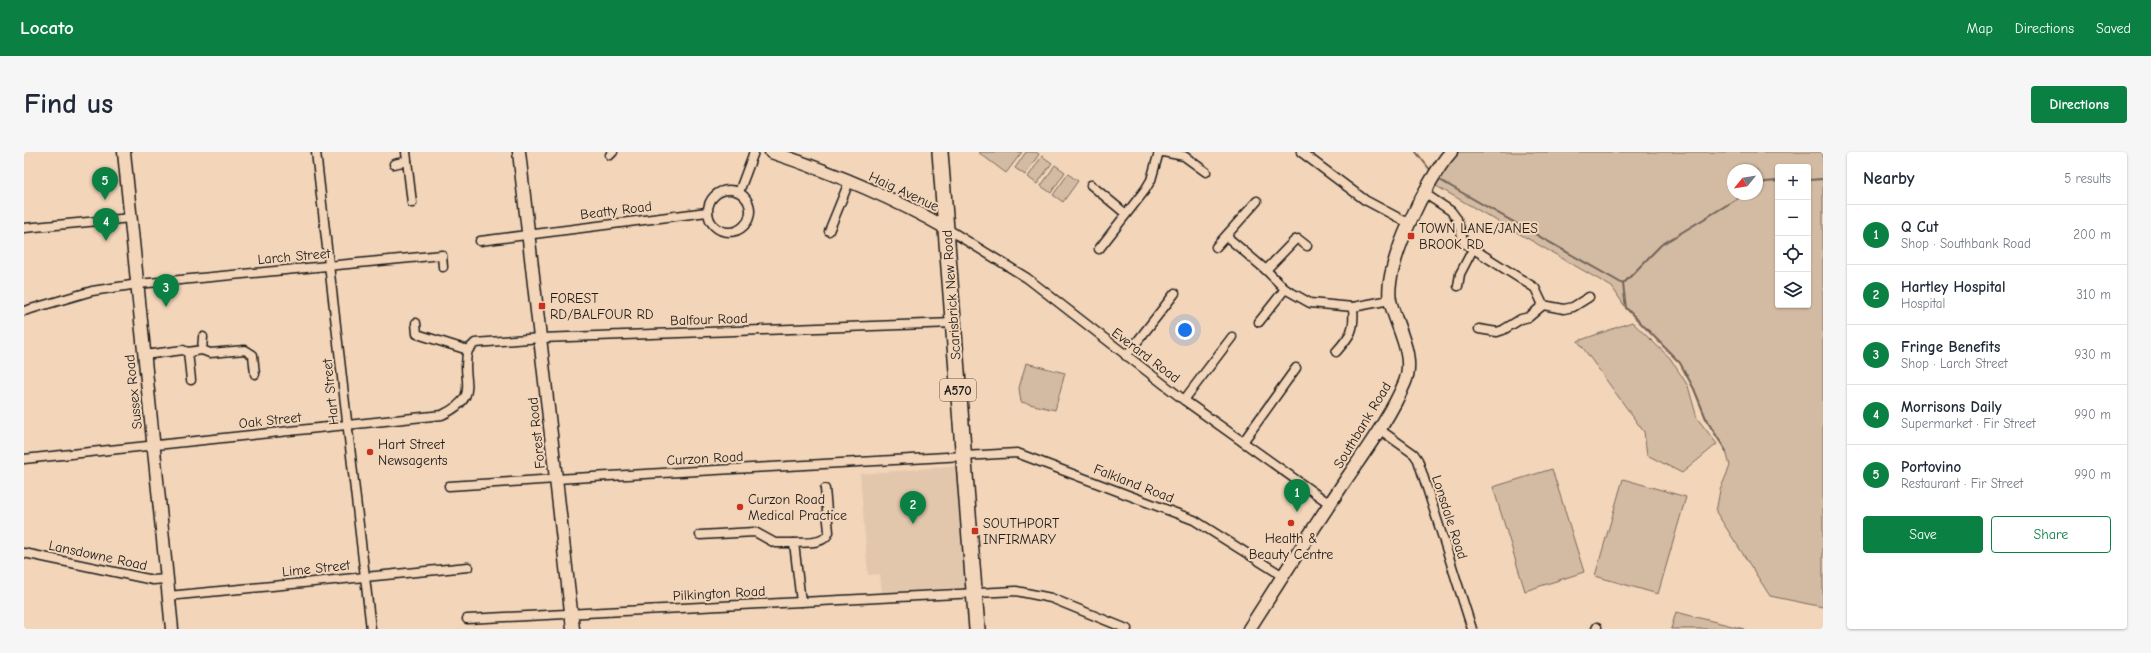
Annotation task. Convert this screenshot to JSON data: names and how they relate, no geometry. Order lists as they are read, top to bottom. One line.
{"streets":{"highway":["Scarisbrick New Road","A570"],"street":["Haig Avenue","Beatty Road","Larch Street","Balfour Road","Everard Road","Sussex Road","Hart Street","Oak Street","Southbank Road","Forest Road","Curzon Road","Falkland Road","Lonsdale Road","Lansdowne Road","Lime Street","Pilkington Road"]},"crossings":[["Haig Avenue","Scarisbrick New Road"],["Haig Avenue","Everard Road"],["Beatty Road","Forest Road"],["Larch Street","Sussex Road"],["Larch Street","Hart Street"],["Scarisbrick New Road","Balfour Road"],["Scarisbrick New Road","Everard Road"],["Scarisbrick New Road","Curzon Road"],["Scarisbrick New Road","Falkland Road"],["Scarisbrick New Road","Pilkington Road"],["Balfour Road","Oak Street"],["Balfour Road","Forest Road"],["Everard Road","Southbank Road"],["Sussex Road","Oak Street"],["Sussex Road","Lansdowne Road"],["Sussex Road","Lime Street"],["Hart Street","Oak Street"],["Hart Street","Lime Street"],["Southbank Road","Falkland Road"],["Southbank Road","Lonsdale Road"],["Forest Road","Curzon Road"],["Forest Road","Pilkington Road"],["Curzon Road","Falkland Road"]],"places":{"transit":["TOWN LANE/JANES BROOK RD","FOREST RD/BALFOUR RD","SOUTHPORT INFIRMARY"],"other":["Hart Street Newsagents","Curzon Road Medical Practice","Health & Beauty Centre"]},"north":"bottom left","page":{"header":"Locato","nav":["Map","Directions","Saved"],"buttons":["Directions",["Save","Share"]],"title":"Find us","heading":["Nearby","5 results"],"map_buttons":["+","−"],"pins":["5","4","3","1","2"],"list":[{"mark":"1","name":"Q Cut","note":"Shop · Southbank Road","value":"200 m"},{"mark":"2","name":"Hartley Hospital","note":"Hospital","value":"310 m"},{"mark":"3","name":"Fringe Benefits","note":"Shop · Larch Street","value":"930 m"},{"mark":"4","name":"Morrisons Daily","note":"Supermarket · Fir Street","value":"990 m"},{"mark":"5","name":"Portovino","note":"Restaurant · Fir Street","value":"990 m"}]}}
